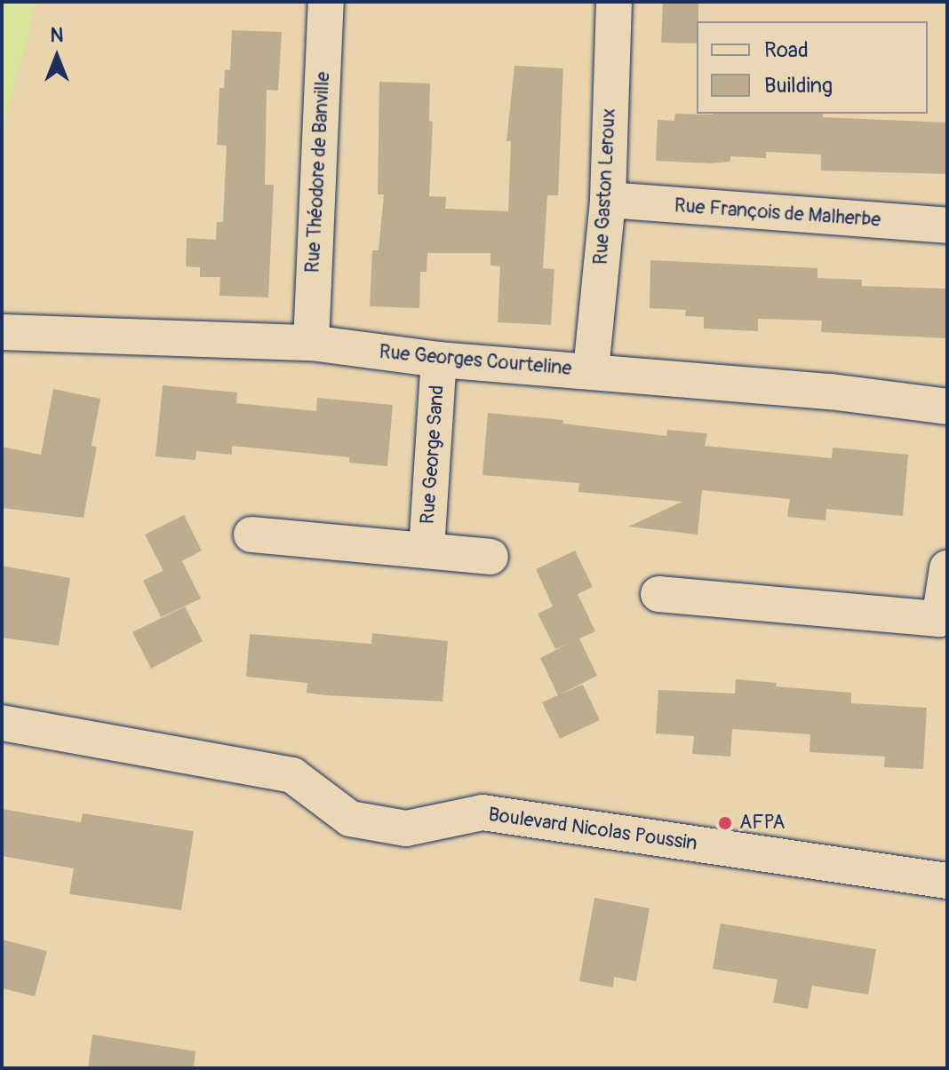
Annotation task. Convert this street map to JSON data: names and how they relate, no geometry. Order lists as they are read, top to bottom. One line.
{"streets":{"street":["Rue Théodore de Banville","Rue Gaston Leroux","Rue François de Malherbe","Rue Georges Courteline","Rue George Sand","Boulevard Nicolas Poussin"]},"crossings":[["Rue Théodore de Banville","Rue Georges Courteline"],["Rue Gaston Leroux","Rue François de Malherbe"],["Rue Gaston Leroux","Rue Georges Courteline"],["Rue Georges Courteline","Rue George Sand"]],"places":["AFPA"],"legend":["Road","Building"],"north":"top"}
